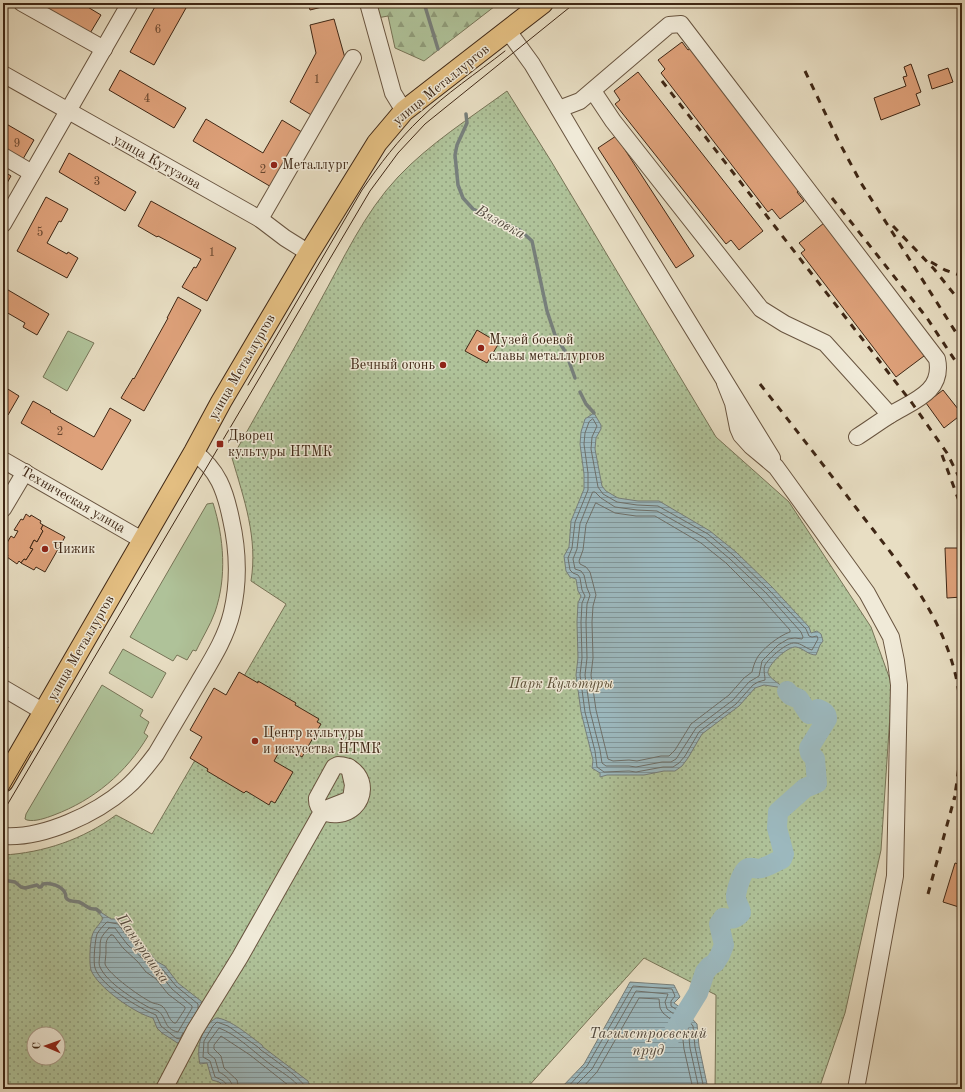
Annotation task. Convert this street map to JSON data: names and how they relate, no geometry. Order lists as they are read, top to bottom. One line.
{"streets":{"main road":["улица Металлургов"],"street":["улица Кутузова","Техническая улица"]},"crossings":[["улица Металлургов","улица Кутузова"],["улица Металлургов","Техническая улица"]],"water":["Вязовка","Панкрашка","Тагилстроевский пруд"],"parks":["Парк Культуры"],"places":{"other":["Металлург","Музей боевой славы металлургов","Вечный огонь","Чижик","Центр культуры и искусства НТМК"],"transit":["Дворец культуры НТМК"]},"house_numbers":["6","1","4","9","2","3","5","1","2"],"north":"left"}
